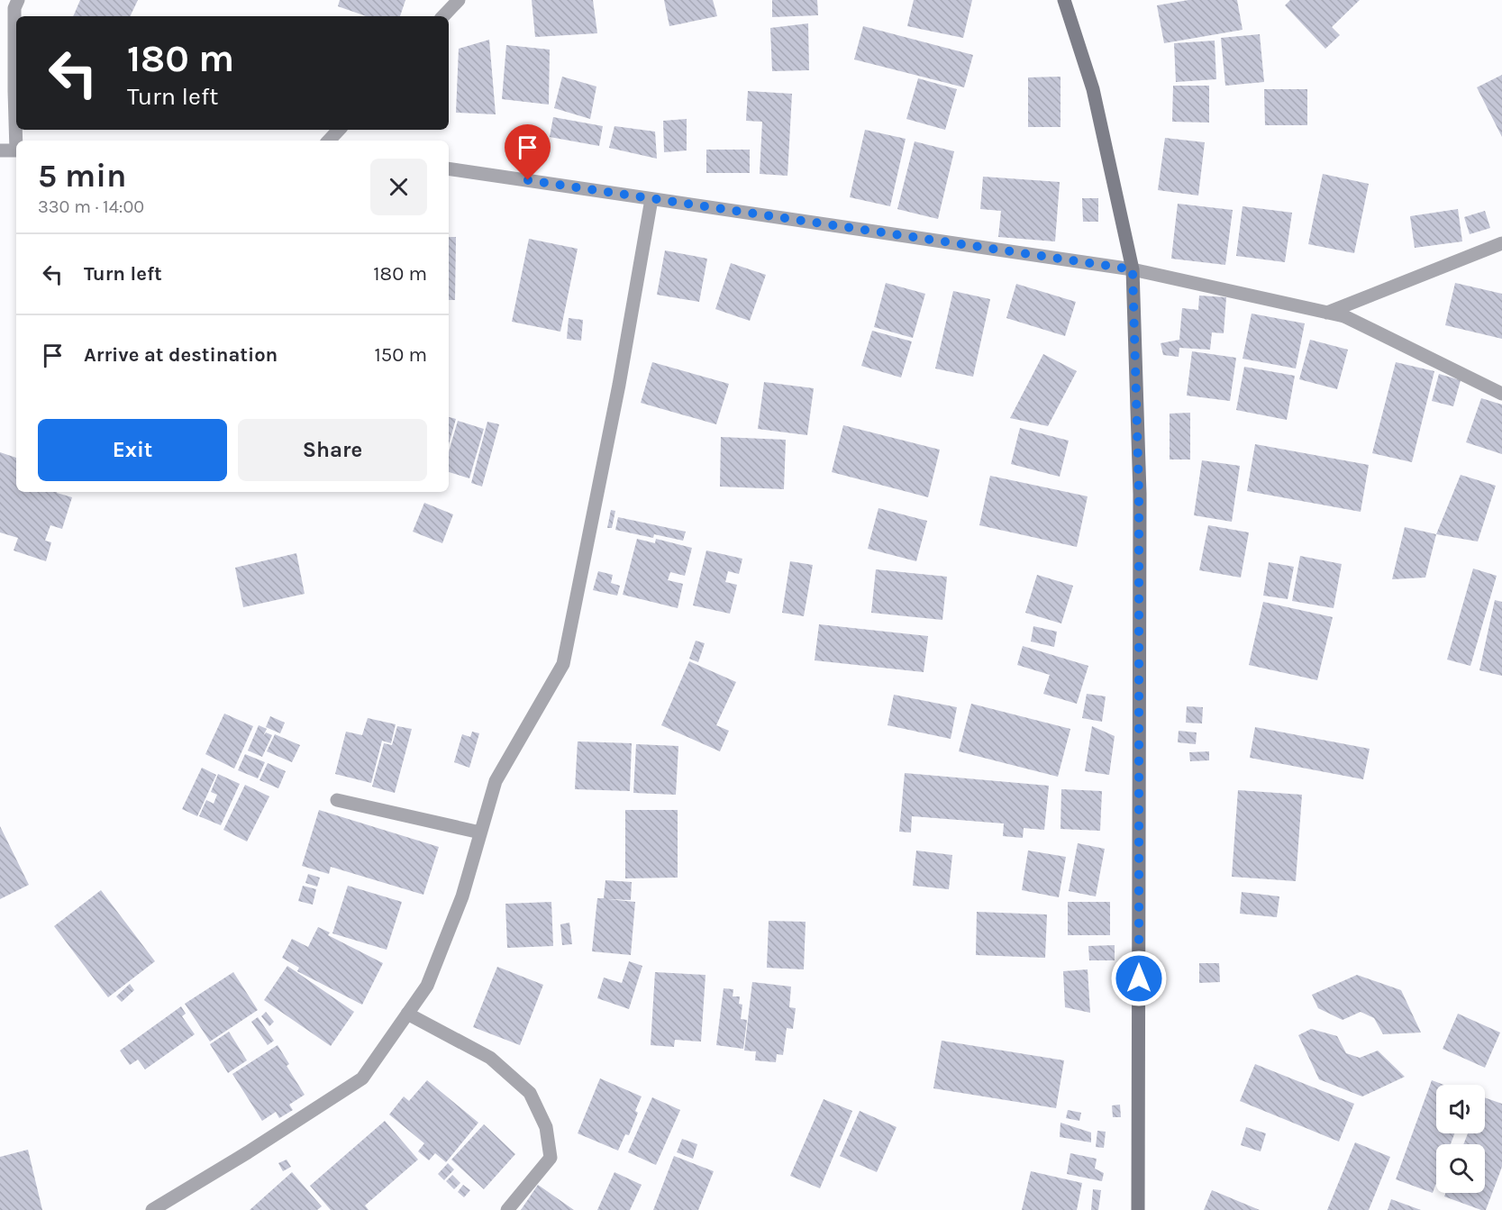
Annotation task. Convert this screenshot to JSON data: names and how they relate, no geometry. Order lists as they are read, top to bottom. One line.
{"page":{"turn":["180 m","Turn left"],"heading":["5 min","330 m · 14:00"],"list":[{"name":"Turn left","value":"180 m"},{"name":"Arrive at destination","value":"150 m"}],"buttons":["Exit","Share"]}}
